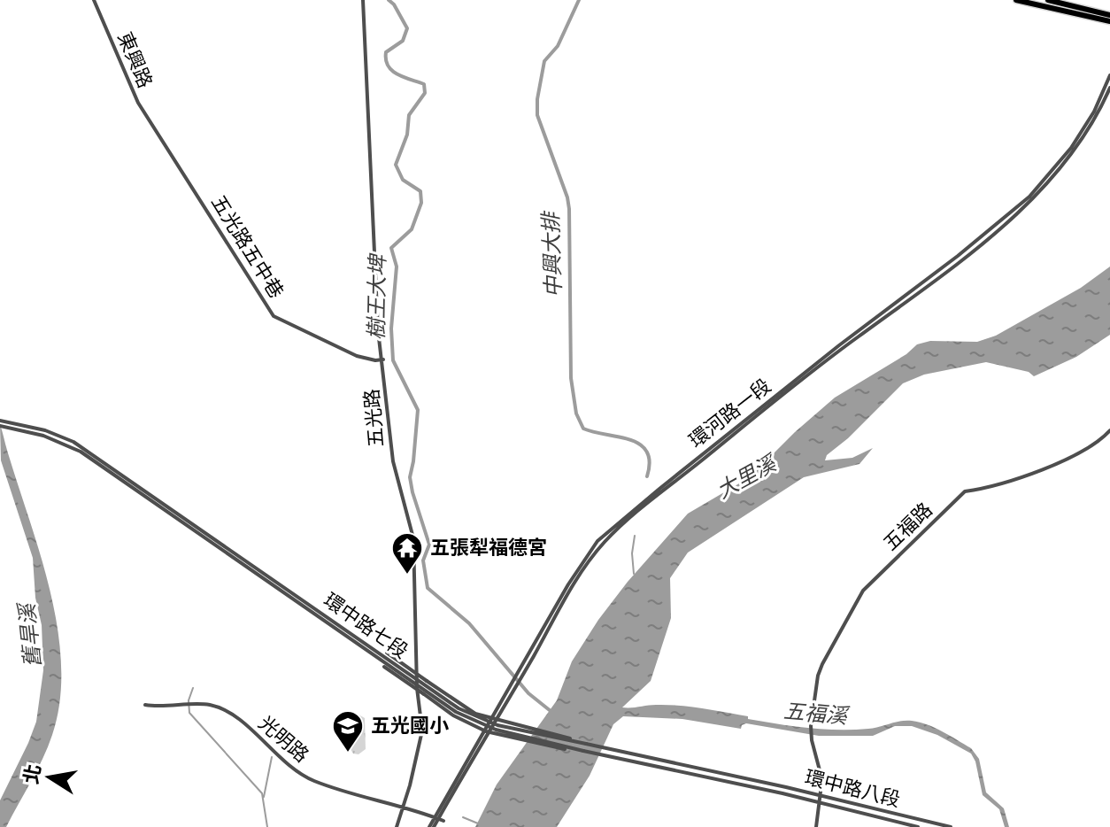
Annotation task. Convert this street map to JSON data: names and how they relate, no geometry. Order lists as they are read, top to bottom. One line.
{"streets":{"street":["東興路","五光路五中巷","環河路一段","五光路","五福路","環中路七段","光明路","環中路八段"]},"crossings":[["東興路","五光路五中巷"],["五光路五中巷","五光路"],["環河路一段","光明路"],["五光路","光明路"],["五福路","環中路八段"],["環中路七段","環中路八段"]],"water":["中興大排","樹王大埤","大里溪","舊旱溪","五福溪"],"places":{"temple":["五張犁福德宮"],"school or university":["五光國小"]},"north":"left"}
